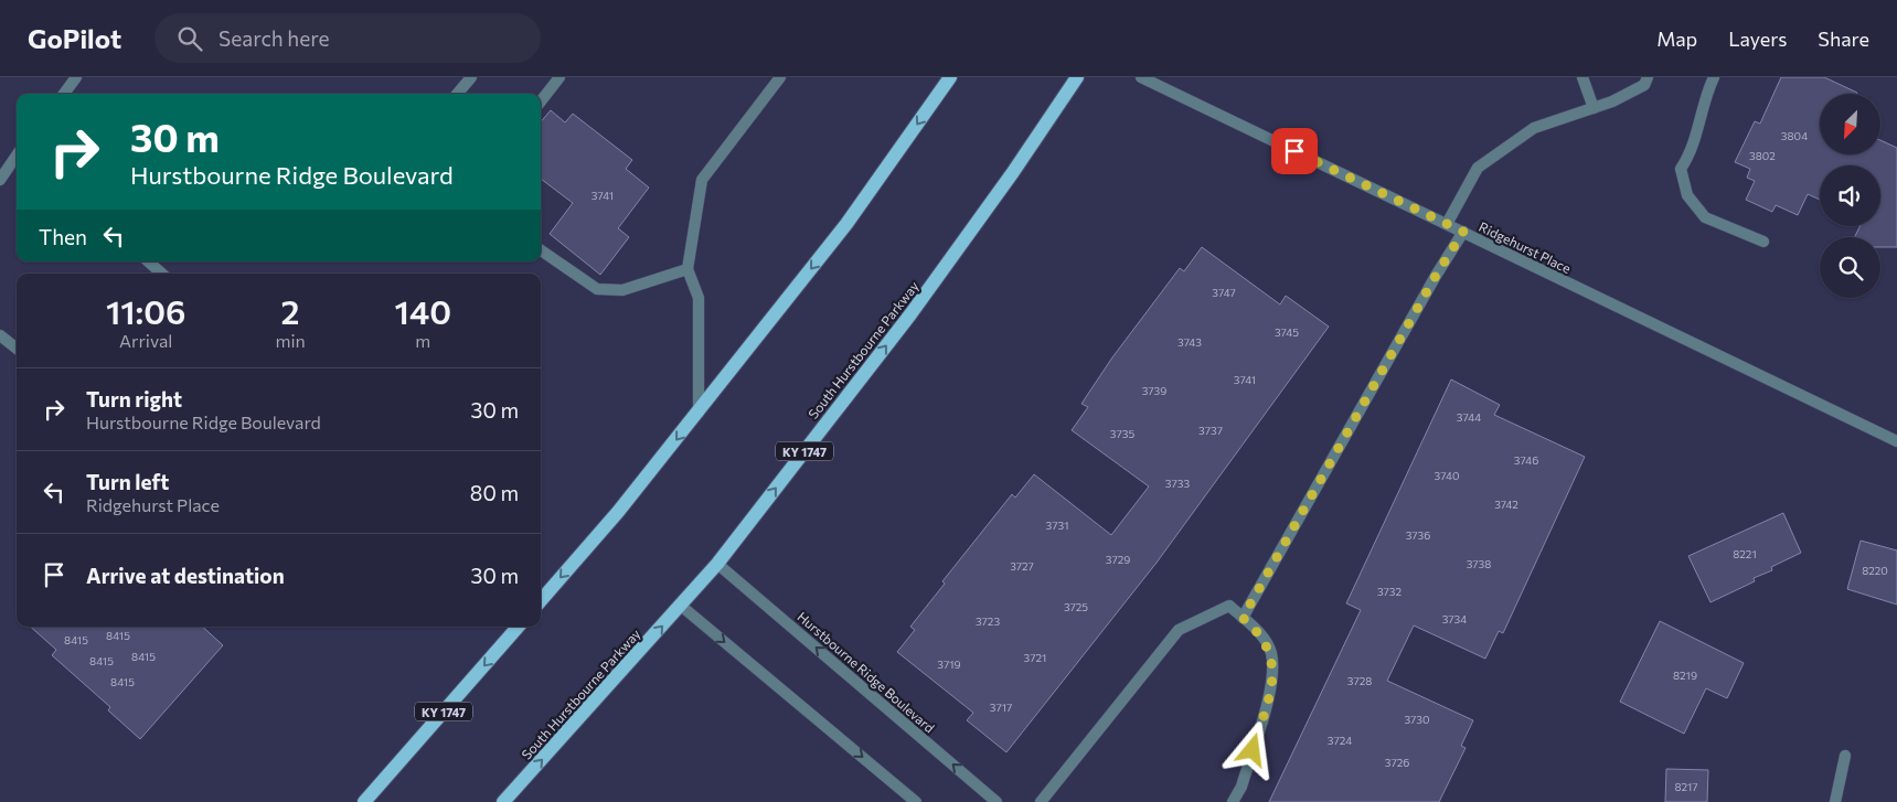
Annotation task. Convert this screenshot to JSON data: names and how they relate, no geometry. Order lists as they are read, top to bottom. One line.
{"streets":{"main road":["South Hurstbourne Parkway","KY 1747"],"street":["Ridgehurst Place","Hurstbourne Ridge Boulevard"]},"crossings":[["South Hurstbourne Parkway","Hurstbourne Ridge Boulevard"]],"house_numbers":["3804","3802","3741","3747","3745","3743","3741","3739","3744","3737","3735","3746","3740","3733","3742","3731","3736","8221","3729","3738","3727","8220","3732","3725","3734","3723","8415","8415","8415","3721","8415","3719","8219","3728","8415","3717","3730","3724","3726","8217"],"north":"bottom left","page":{"header":"GoPilot","search":"Search here","nav":["Map","Layers","Share"],"turn":["30 m","Hurstbourne Ridge Boulevard"],"then":"Then","eta":["11:06","Arrival","2","min","140","m"],"list":[{"name":"Turn right","note":"Hurstbourne Ridge Boulevard","value":"30 m"},{"name":"Turn left","note":"Ridgehurst Place","value":"80 m"},{"name":"Arrive at destination","value":"30 m"}]}}
